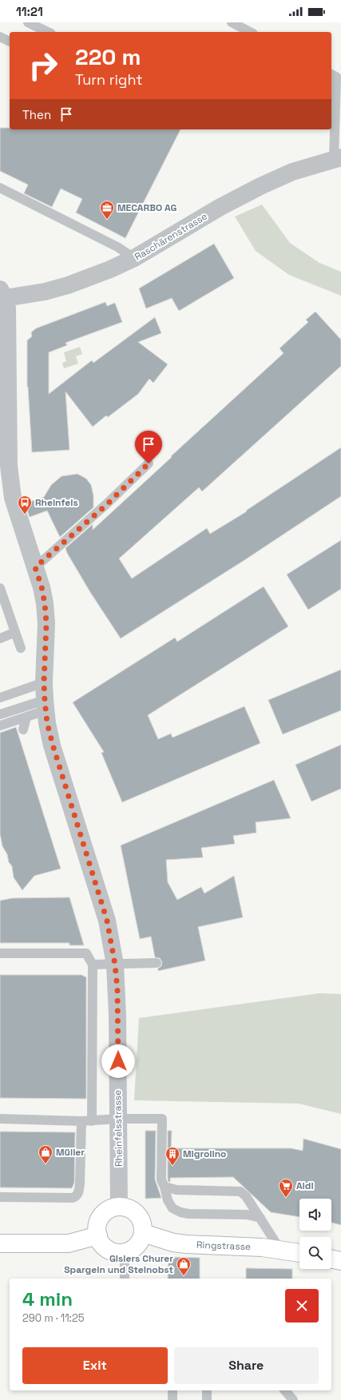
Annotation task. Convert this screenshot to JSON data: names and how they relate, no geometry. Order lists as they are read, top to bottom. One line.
{"streets":{"main road":["Ringstrasse"],"street":["Raschärenstrasse","Rheinfelsstrasse"]},"crossings":[["Raschärenstrasse","Rheinfelsstrasse"],["Rheinfelsstrasse","Ringstrasse"]],"places":{"office":["MECARBO AG"],"bus stop":["Rheinfels"],"shop":["Müller","Gislers Churer Spargeln und Steinobst"],"building":["Migrolino"],"supermarket":["Aldi"]},"page":{"status":"11:21","turn":["220 m","Turn right"],"then":"Then","heading":["4 min","290 m · 11:25"],"buttons":["Exit","Share"]}}
